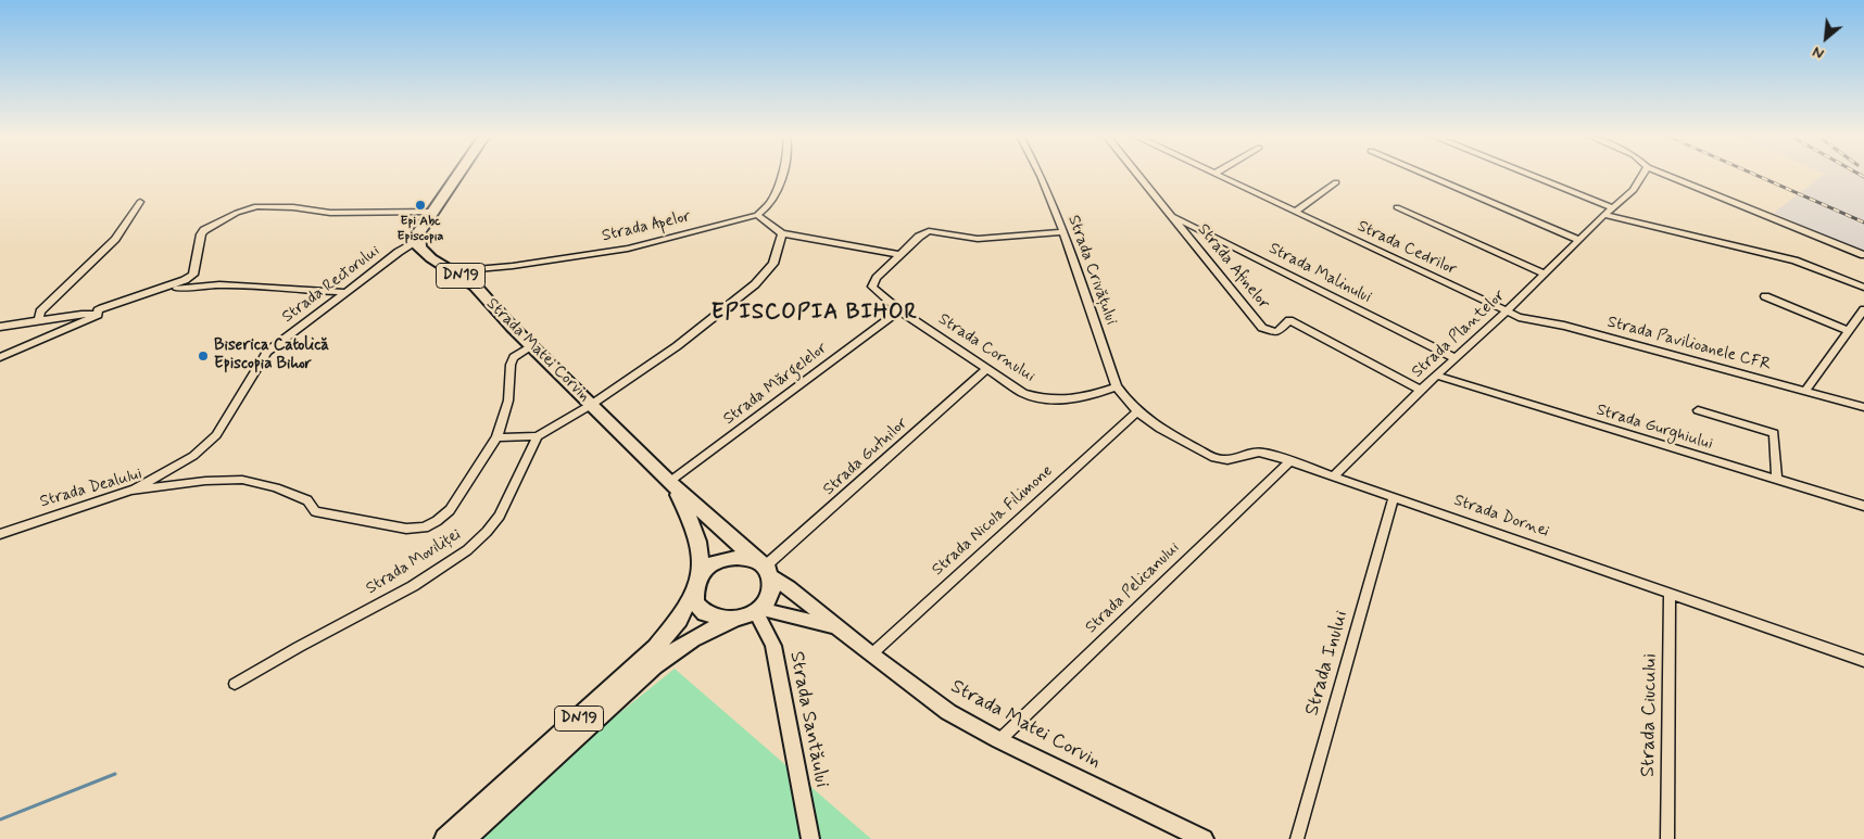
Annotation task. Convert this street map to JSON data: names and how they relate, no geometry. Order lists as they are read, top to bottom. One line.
{"streets":{"main road":["DN19","Strada Matei Corvin"],"street":["Strada Apelor","Strada Cedrilor","Strada Afinelor","Strada Crivățului","Strada Malinului","Strada Rectorului","Strada Plantelor","Strada Pavilioanele CFR","Strada Cornului","Strada Mărgelelor","Strada Gurghiului","Strada Gutuilor","Strada Dealului","Strada Dornei","Strada Nicola Filimone","Strada Moviliței","Strada Pelicanului","Strada Inului","Strada Ciucului","Strada Santăului"]},"crossings":[["Strada Apelor","Strada Matei Corvin"],["Strada Cedrilor","Strada Plantelor"],["Strada Cedrilor","Strada Pavilioanele CFR"],["Strada Afinelor","Strada Malinului"],["Strada Afinelor","Strada Plantelor"],["Strada Crivățului","Strada Cornului"],["Strada Crivățului","Strada Dornei"],["Strada Crivățului","Strada Nicola Filimone"],["Strada Malinului","Strada Plantelor"],["DN19","Strada Matei Corvin"],["DN19","Strada Gutuilor"],["DN19","Strada Santăului"],["Strada Rectorului","Strada Matei Corvin"],["Strada Rectorului","Strada Dealului"],["Strada Plantelor","Strada Pavilioanele CFR"],["Strada Plantelor","Strada Gurghiului"],["Strada Plantelor","Strada Dornei"],["Strada Cornului","Strada Mărgelelor"],["Strada Cornului","Strada Gutuilor"],["Strada Matei Corvin","Strada Mărgelelor"],["Strada Matei Corvin","Strada Gutuilor"],["Strada Matei Corvin","Strada Dealului"],["Strada Matei Corvin","Strada Nicola Filimone"],["Strada Matei Corvin","Strada Pelicanului"],["Strada Matei Corvin","Strada Santăului"],["Strada Gutuilor","Strada Santăului"],["Strada Dornei","Strada Nicola Filimone"],["Strada Dornei","Strada Pelicanului"],["Strada Dornei","Strada Inului"],["Strada Dornei","Strada Ciucului"]],"districts":["EPISCOPIA BIHOR"],"places":["Epi Abc Episcopia","Biserica Catolică Episcopia Bihor"],"north":"bottom left"}
